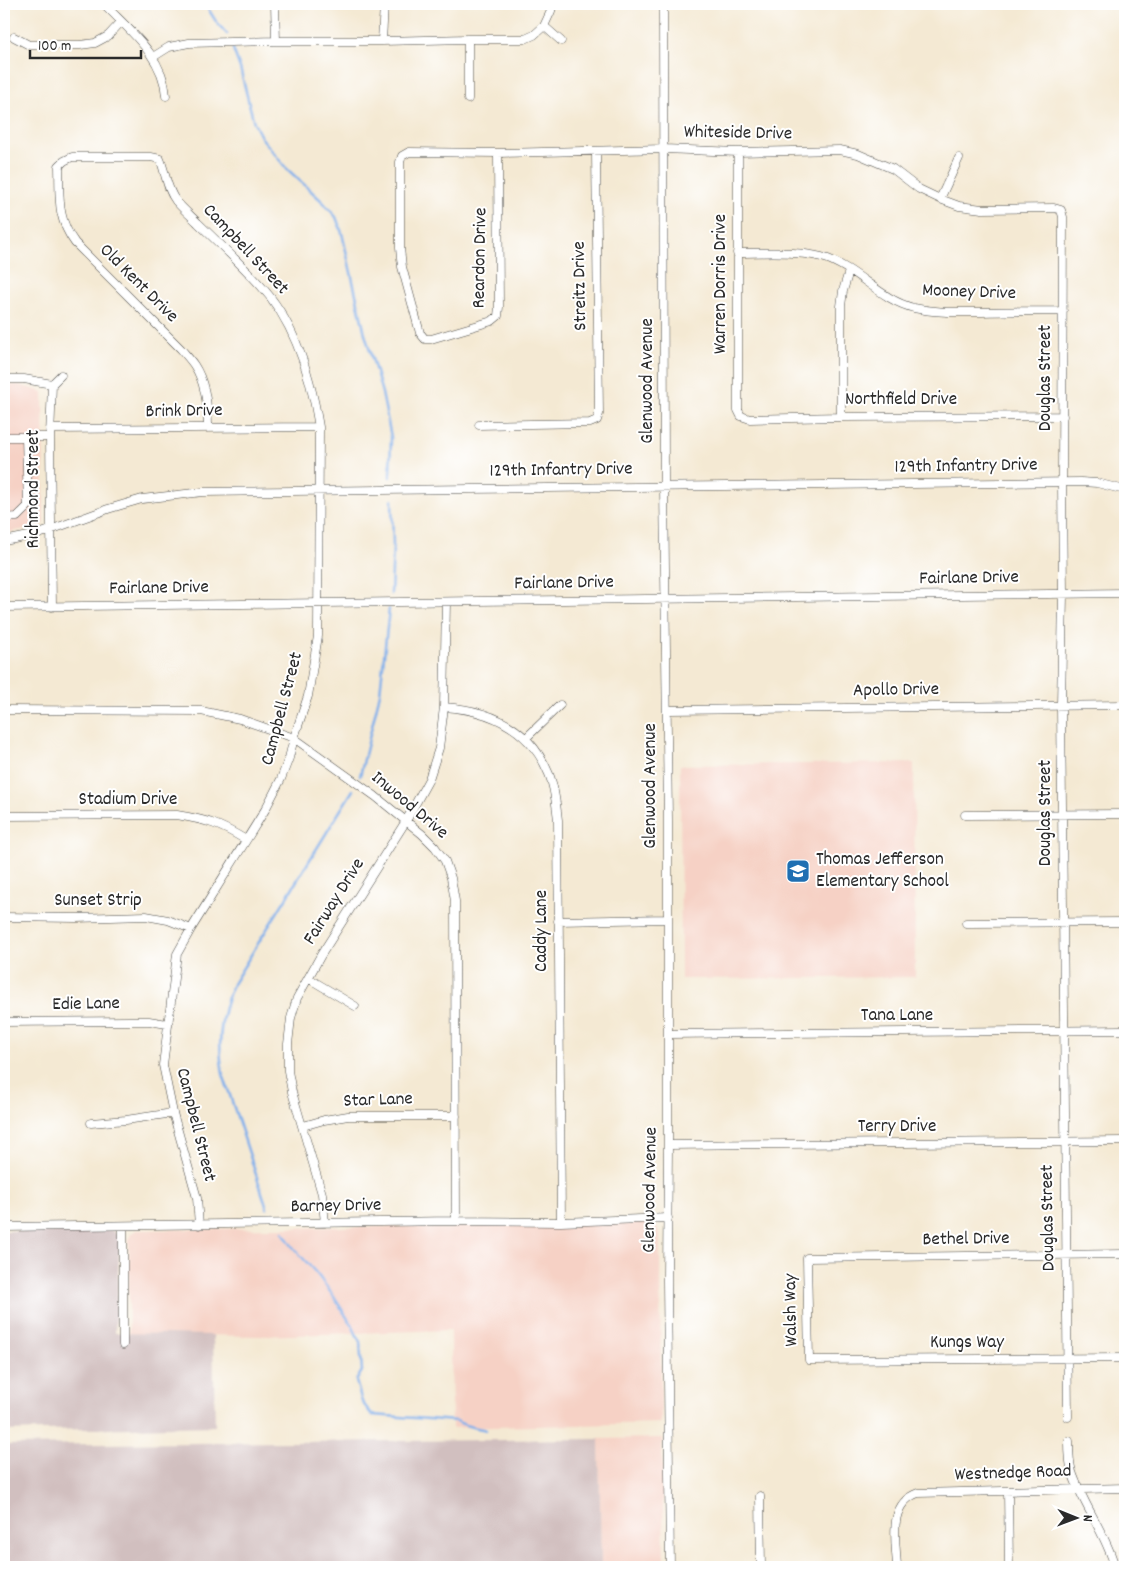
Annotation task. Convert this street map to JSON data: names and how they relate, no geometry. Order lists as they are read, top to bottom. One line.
{"streets":{"street":["Whiteside Drive","Campbell Street","Reardon Drive","Old Kent Drive","Warren Dorris Drive","Streitz Drive","Mooney Drive","Douglas Street","Glenwood Avenue","Northfield Drive","Brink Drive","129th Infantry Drive","Richmond Street","Fairlane Drive","Apollo Drive","Stadium Drive","Inwood Drive","Sunset Strip","Fairway Drive","Caddy Lane","Edie Lane","Tana Lane","Star Lane","Terry Drive","Barney Drive","Bethel Drive","Walsh Way","Kungs Way","Westnedge Road"]},"crossings":[["Whiteside Drive","Reardon Drive"],["Whiteside Drive","Warren Dorris Drive"],["Whiteside Drive","Streitz Drive"],["Whiteside Drive","Douglas Street"],["Whiteside Drive","Glenwood Avenue"],["Campbell Street","Old Kent Drive"],["Campbell Street","Brink Drive"],["Campbell Street","129th Infantry Drive"],["Campbell Street","Fairlane Drive"],["Campbell Street","Stadium Drive"],["Campbell Street","Inwood Drive"],["Campbell Street","Sunset Strip"],["Campbell Street","Edie Lane"],["Campbell Street","Barney Drive"],["Old Kent Drive","Brink Drive"],["Warren Dorris Drive","Mooney Drive"],["Warren Dorris Drive","Northfield Drive"],["Mooney Drive","Douglas Street"],["Douglas Street","Northfield Drive"],["Douglas Street","129th Infantry Drive"],["Douglas Street","Fairlane Drive"],["Douglas Street","Apollo Drive"],["Douglas Street","Tana Lane"],["Douglas Street","Terry Drive"],["Douglas Street","Bethel Drive"],["Douglas Street","Kungs Way"],["Glenwood Avenue","129th Infantry Drive"],["Glenwood Avenue","Fairlane Drive"],["Glenwood Avenue","Apollo Drive"],["Glenwood Avenue","Tana Lane"],["Glenwood Avenue","Terry Drive"],["Glenwood Avenue","Barney Drive"],["Brink Drive","Richmond Street"],["129th Infantry Drive","Richmond Street"],["Richmond Street","Fairlane Drive"],["Fairlane Drive","Fairway Drive"],["Inwood Drive","Fairway Drive"],["Inwood Drive","Star Lane"],["Inwood Drive","Barney Drive"],["Fairway Drive","Caddy Lane"],["Fairway Drive","Star Lane"],["Fairway Drive","Barney Drive"],["Caddy Lane","Barney Drive"],["Bethel Drive","Walsh Way"],["Walsh Way","Kungs Way"]],"places":{"school or university":["Thomas Jefferson Elementary School"]},"scale_bar":"100 m","north":"right"}
